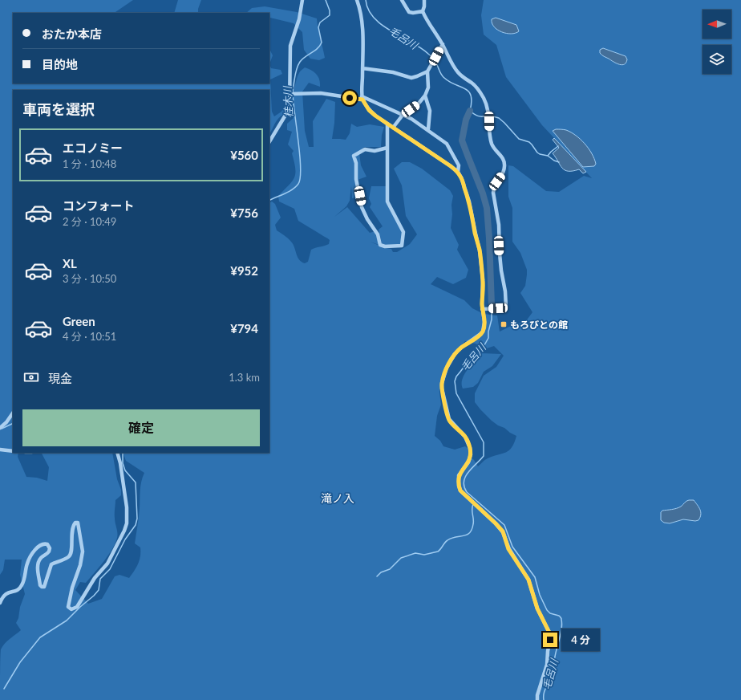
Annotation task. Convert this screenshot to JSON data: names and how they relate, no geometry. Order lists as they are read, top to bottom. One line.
{"districts":["滝ノ入"],"water":["毛呂川","桂木川"],"places":{"transit":["もろびとの館"]},"north":"left","page":{"banner":["おたか本店","目的地"],"heading":"車両を選択","list":[{"name":"エコノミー","note":"1 分 · 10:48","value":"¥560"},{"name":"コンフォート","note":"2 分 · 10:49","value":"¥756"},{"name":"XL","note":"3 分 · 10:50","value":"¥952"},{"name":"Green","note":"4 分 · 10:51","value":"¥794"}],"pay":["現金","1.3 km"],"buttons":"確定","bubble":"4 分"}}
